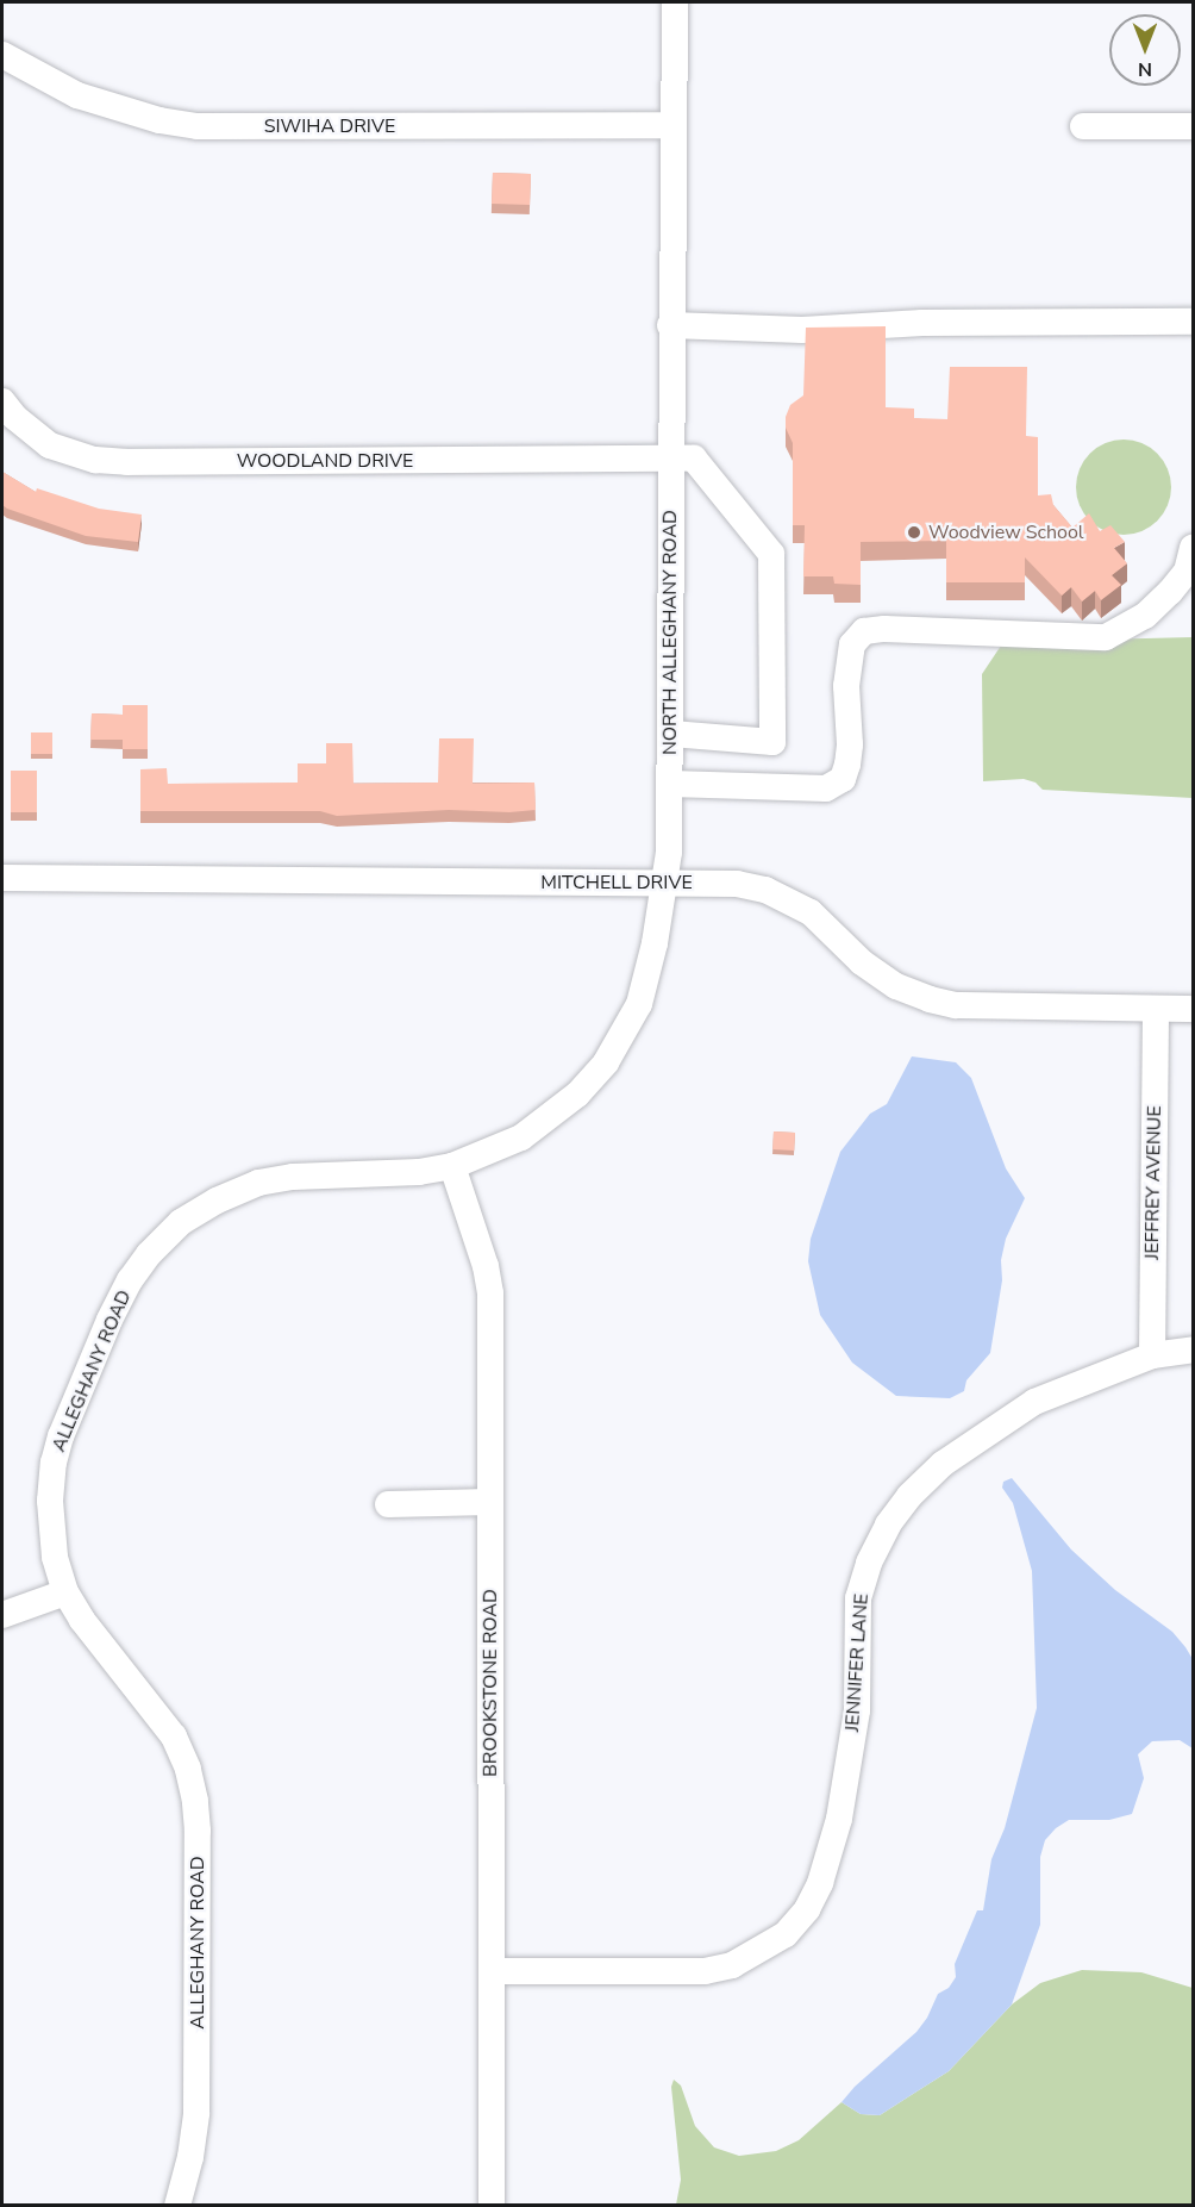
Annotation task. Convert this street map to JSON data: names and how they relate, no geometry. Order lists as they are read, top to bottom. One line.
{"streets":{"street":["SIWIHA DRIVE","WOODLAND DRIVE","NORTH ALLEGHANY ROAD","MITCHELL DRIVE","JEFFREY AVENUE","ALLEGHANY ROAD","JENNIFER LANE","BROOKSTONE ROAD"]},"crossings":[["SIWIHA DRIVE","NORTH ALLEGHANY ROAD"],["WOODLAND DRIVE","NORTH ALLEGHANY ROAD"],["NORTH ALLEGHANY ROAD","MITCHELL DRIVE"],["NORTH ALLEGHANY ROAD","ALLEGHANY ROAD"],["NORTH ALLEGHANY ROAD","BROOKSTONE ROAD"],["MITCHELL DRIVE","JEFFREY AVENUE"],["JEFFREY AVENUE","JENNIFER LANE"],["ALLEGHANY ROAD","BROOKSTONE ROAD"],["JENNIFER LANE","BROOKSTONE ROAD"]],"places":["Woodview School"],"north":"bottom"}
